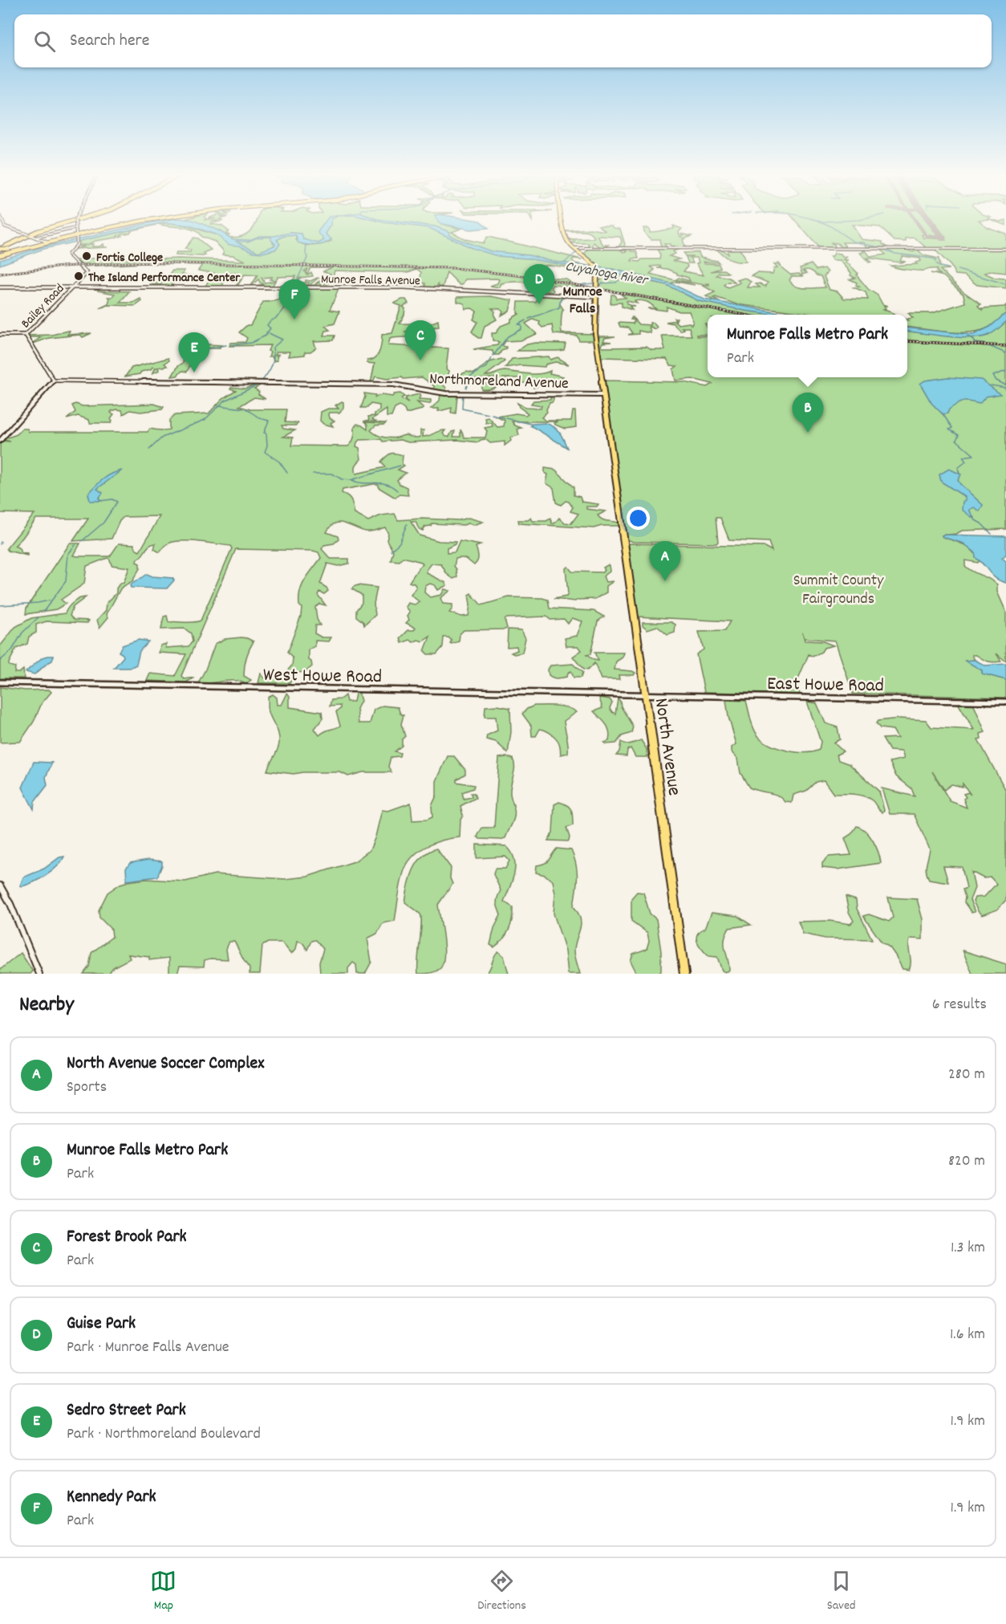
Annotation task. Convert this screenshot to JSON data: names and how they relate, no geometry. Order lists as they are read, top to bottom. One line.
{"streets":{"main road":["West Howe Road","East Howe Road","North Avenue"],"street":["Munroe Falls Avenue","Bailey Road","Northmoreland Avenue"]},"crossings":[["Munroe Falls Avenue","Bailey Road"],["Munroe Falls Avenue","North Avenue"],["Bailey Road","Northmoreland Avenue"],["Northmoreland Avenue","North Avenue"],["West Howe Road","East Howe Road"],["West Howe Road","North Avenue"],["East Howe Road","North Avenue"]],"districts":["Munroe Falls"],"water":["Cuyahoga River"],"parks":["Summit County Fairgrounds"],"places":["Fortis College","The Island Performance Center"],"page":{"search":"Search here","pins":["D","F","C","E","B","A"],"popup":["Munroe Falls Metro Park","Park"],"heading":["Nearby","6 results"],"list":[{"mark":"A","name":"North Avenue Soccer Complex","note":"Sports","value":"280 m"},{"mark":"B","name":"Munroe Falls Metro Park","note":"Park","value":"820 m"},{"mark":"C","name":"Forest Brook Park","note":"Park","value":"1.3 km"},{"mark":"D","name":"Guise Park","note":"Park · Munroe Falls Avenue","value":"1.6 km"},{"mark":"E","name":"Sedro Street Park","note":"Park · Northmoreland Boulevard","value":"1.9 km"},{"mark":"F","name":"Kennedy Park","note":"Park","value":"1.9 km"}],"nav":["Map","Directions","Saved"]}}
